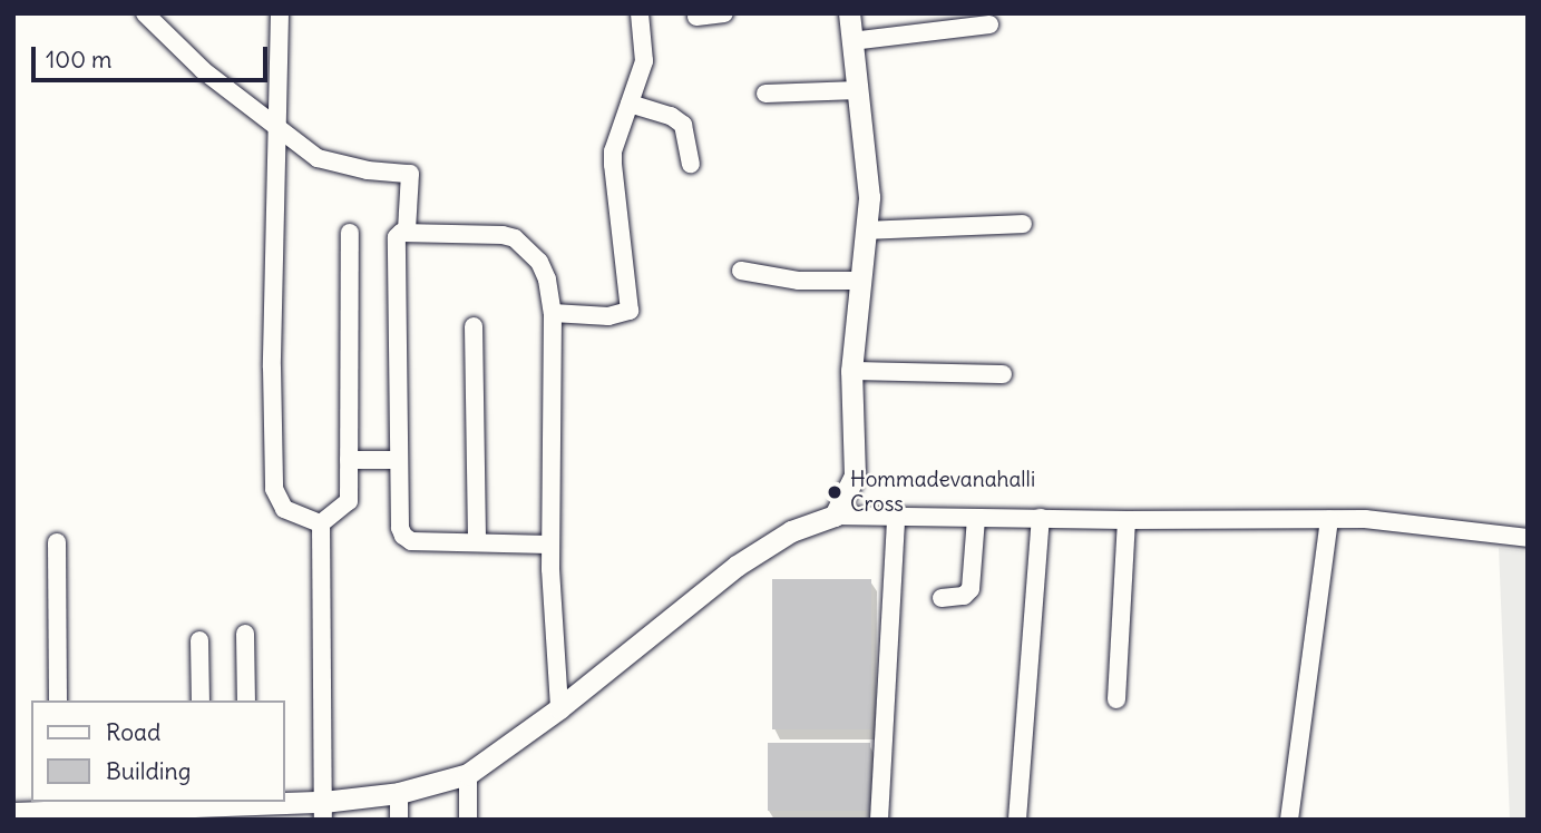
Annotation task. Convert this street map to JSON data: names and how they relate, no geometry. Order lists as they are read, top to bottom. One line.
{"places":["Hommadevanahalli Cross"],"legend":["Road","Building"],"scale_bar":"100 m"}
